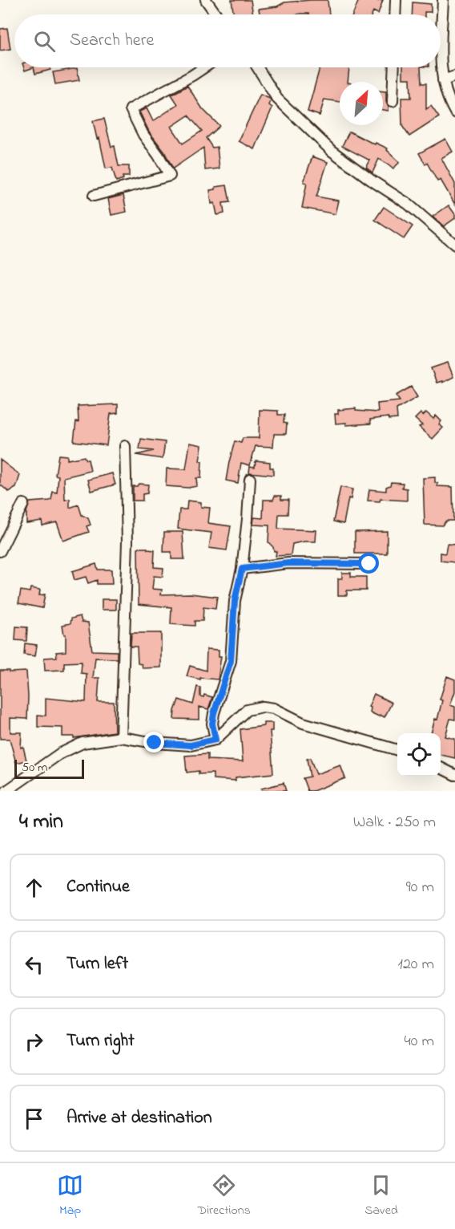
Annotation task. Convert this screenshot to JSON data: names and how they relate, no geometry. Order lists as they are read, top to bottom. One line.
{"scale_bar":"50 m","north":"top right","page":{"search":"Search here","scale":"50 m","heading":["4 min","Walk · 250 m"],"list":[["Continue","90 m"],["Turn left","120 m"],["Turn right","40 m"],"Arrive at destination"],"nav":["Map","Directions","Saved"]}}
